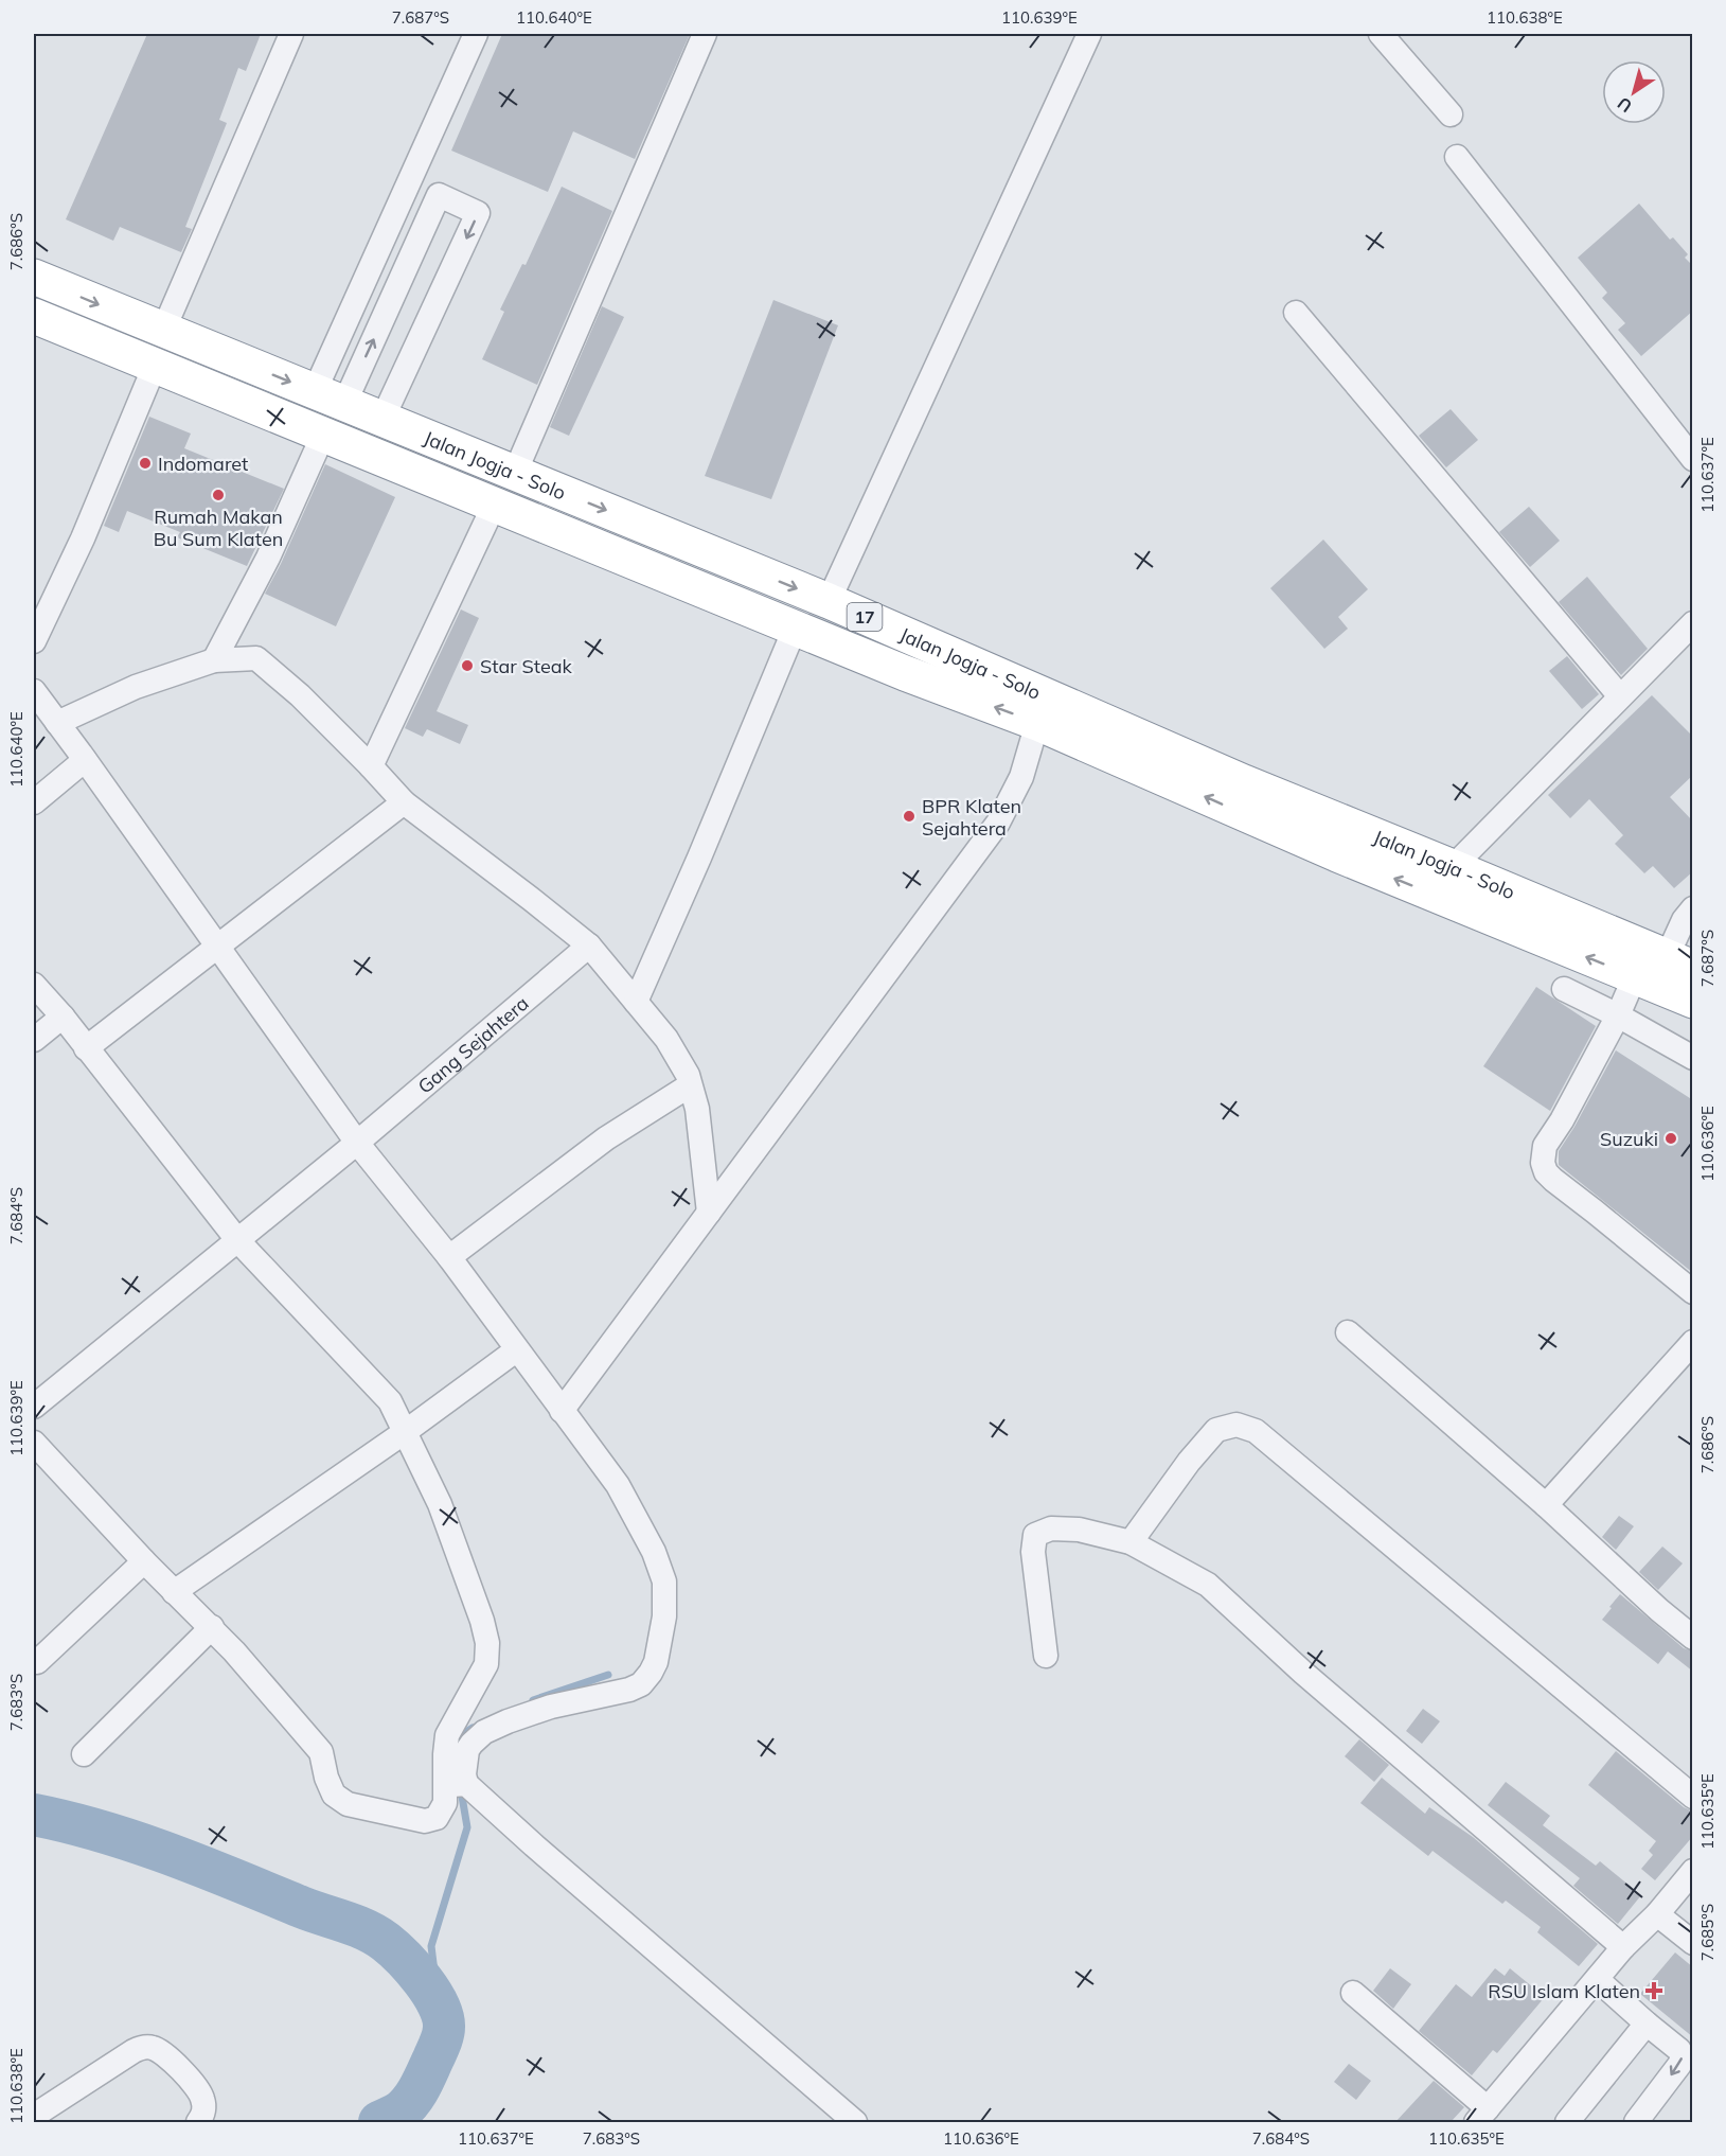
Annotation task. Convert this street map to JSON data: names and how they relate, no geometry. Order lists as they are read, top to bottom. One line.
{"streets":{"highway":["Jalan Jogja - Solo","17"],"street":["Gang Sejahtera"]},"places":{"other":["Indomaret","Rumah Makan Bu Sum Klaten","Star Steak","BPR Klaten Sejahtera","Suzuki"],"health":["RSU Islam Klaten"]},"north":"bottom left","coordinates":["7.687°S","110.640°E","110.639°E","110.638°E","7.686°S","110.637°E","110.636°E","7.684°S","7.683°S","110.635°E","7.685°S"]}
